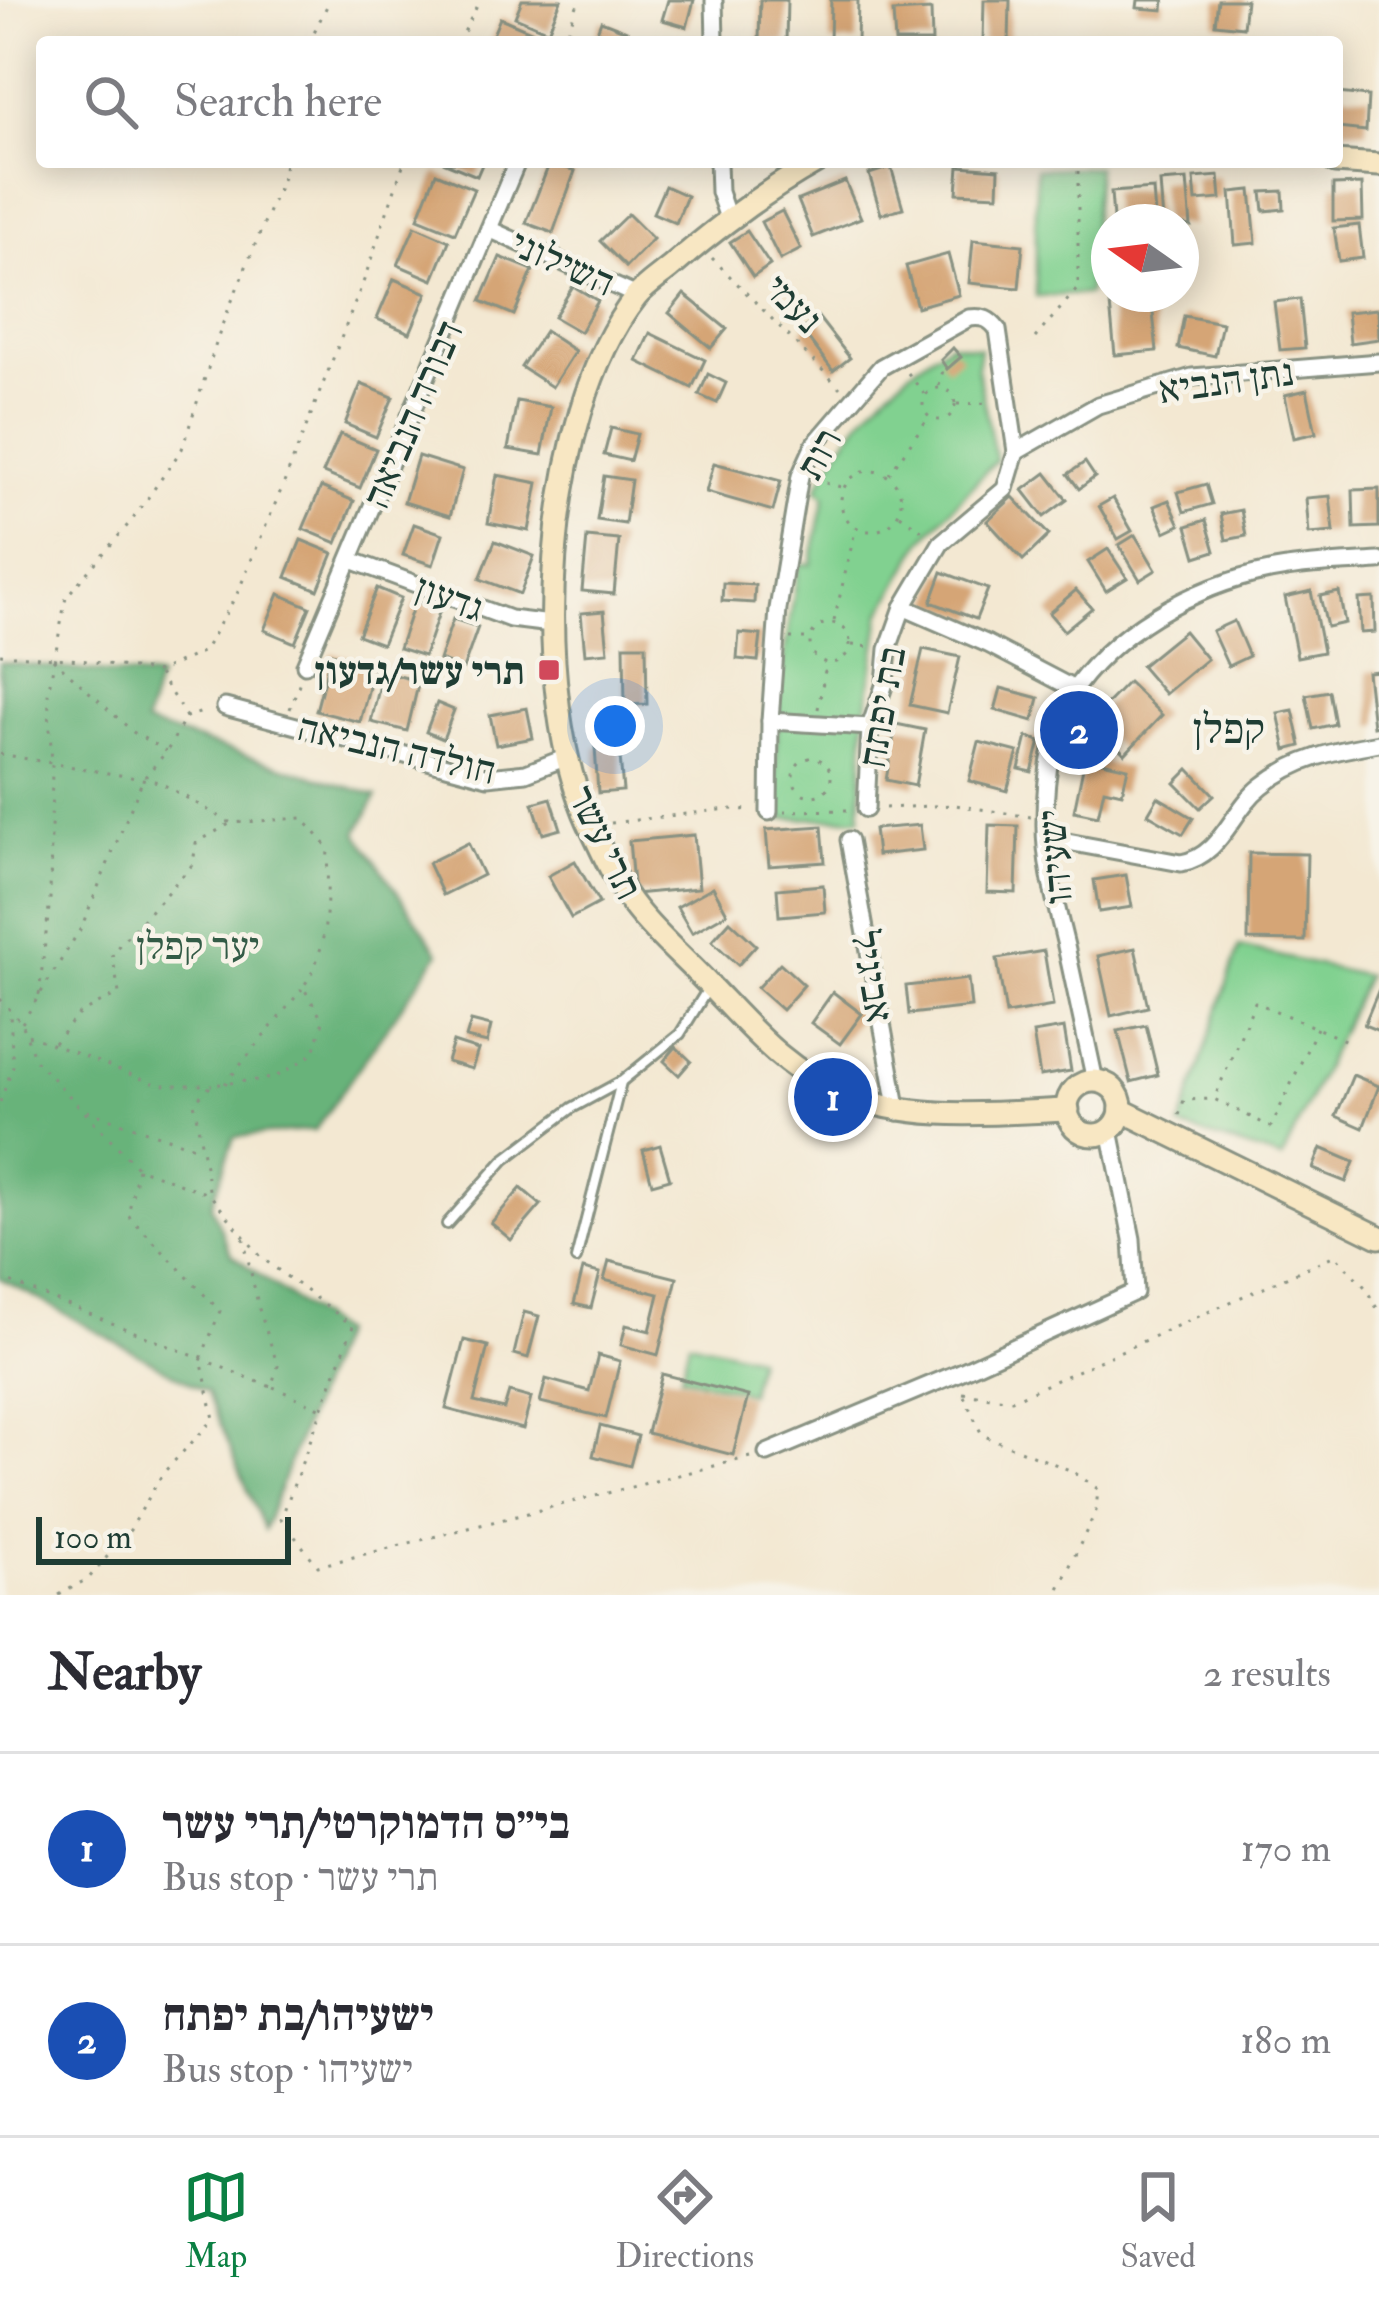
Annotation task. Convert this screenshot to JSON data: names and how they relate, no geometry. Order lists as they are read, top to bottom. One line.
{"streets":{"street":["השילוני","נתן הנביא","דבורה הנביאה","רות","גדעון","בת יפתח","חולדה הנביאה","תרי עשר","ישעיהו","אביגיל"],"path":["נעמי"]},"crossings":[["השילוני","דבורה הנביאה"],["השילוני","תרי עשר"],["נעמי","רות"],["נעמי","תרי עשר"],["נתן הנביא","רות"],["נתן הנביא","בת יפתח"],["דבורה הנביאה","גדעון"],["רות","בת יפתח"],["גדעון","תרי עשר"],["בת יפתח","ישעיהו"],["חולדה הנביאה","תרי עשר"],["תרי עשר","ישעיהו"],["תרי עשר","אביגיל"]],"districts":["קפלן"],"parks":["יער קפלן"],"places":{"transit":["תרי עשר/גדעון"]},"scale_bar":"100 m","north":"left","page":{"search":"Search here","pins":["2","1"],"scale":"100 m","heading":["Nearby","2 results"],"list":[{"mark":"1","name":"בי״ס הדמוקרטי/תרי עשר","note":"Bus stop · תרי עשר","value":"170 m"},{"mark":"2","name":"ישעיהו/בת יפתח","note":"Bus stop · ישעיהו","value":"180 m"}],"nav":["Map","Directions","Saved"]}}
